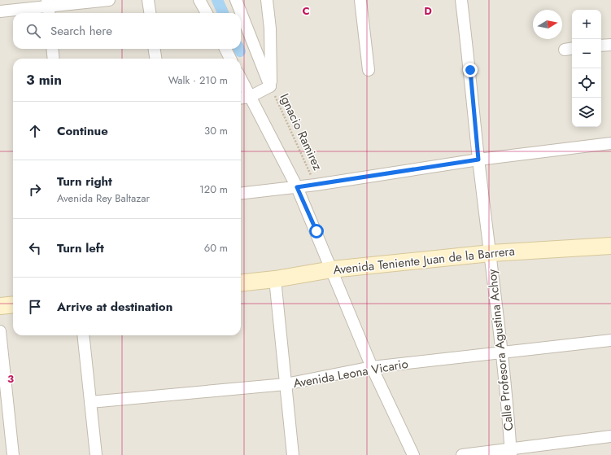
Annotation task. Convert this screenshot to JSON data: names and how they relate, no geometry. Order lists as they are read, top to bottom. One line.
{"streets":{"street":["Avenida Teniente Juan de la Barrera","Calle Profesora Agustina Achoy","Avenida Leona Vicario"],"path":["Ignacio Ramirez"]},"crossings":[["Avenida Teniente Juan de la Barrera","Calle Profesora Agustina Achoy"],["Calle Profesora Agustina Achoy","Avenida Leona Vicario"]],"north":"right","page":{"map_buttons":["+","−"],"search":"Search here","heading":["3 min","Walk · 210 m"],"list":[["Continue","30 m"],["Turn right","Avenida Rey Baltazar","120 m"],["Turn left","60 m"],"Arrive at destination"]},"grid":{"columns":["C","D"],"rows":["3"]}}
